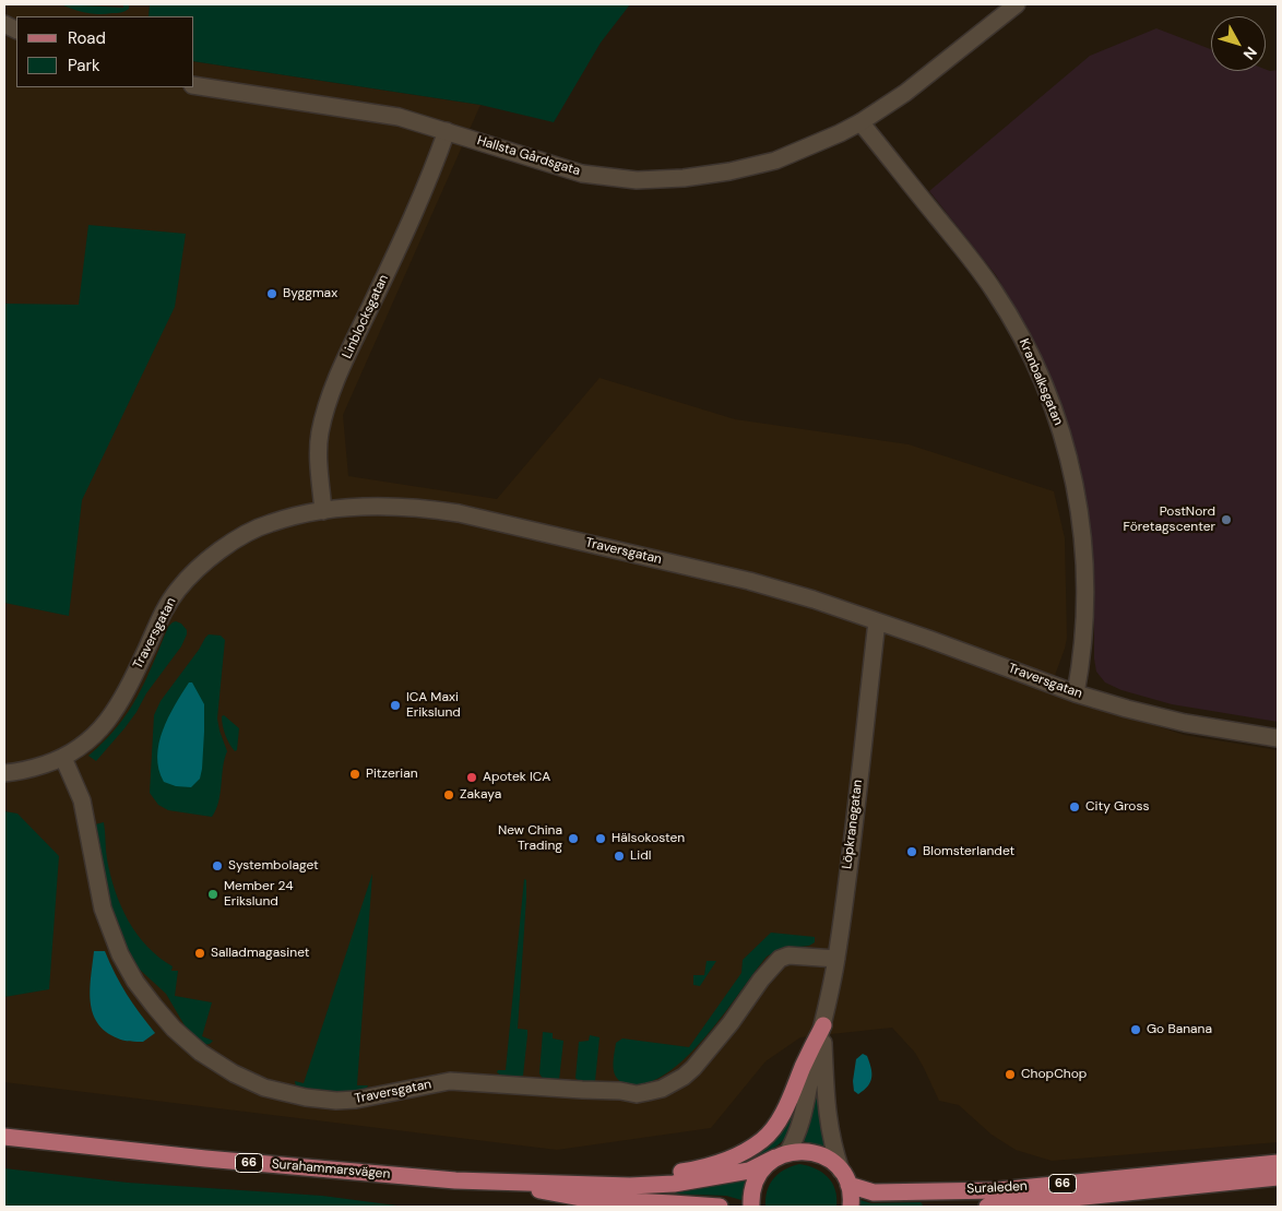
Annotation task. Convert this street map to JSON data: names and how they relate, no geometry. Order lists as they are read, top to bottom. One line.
{"streets":{"main road":["66","Surahammarsvägen","Suraleden"],"street":["Hallsta Gårdsgata","Linblocksgatan","Kranbalksgatan","Traversgatan","Löpkranegatan"]},"crossings":[["Hallsta Gårdsgata","Linblocksgatan"],["Hallsta Gårdsgata","Kranbalksgatan"],["Linblocksgatan","Traversgatan"],["Kranbalksgatan","Traversgatan"],["Traversgatan","Löpkranegatan"],["Löpkranegatan","66"],["Löpkranegatan","Surahammarsvägen"],["Löpkranegatan","Suraleden"],["66","Surahammarsvägen"],["66","Suraleden"]],"places":["Byggmax","PostNord Företagscenter","ICA Maxi Erikslund","Pitzerian","Apotek ICA","Zakaya","City Gross","New China Trading","Hälsokosten","Blomsterlandet","Lidl","Systembolaget","Member 24 Erikslund","Salladmagasinet","Go Banana","ChopChop"],"legend":["Road","Park"],"north":"bottom right"}
